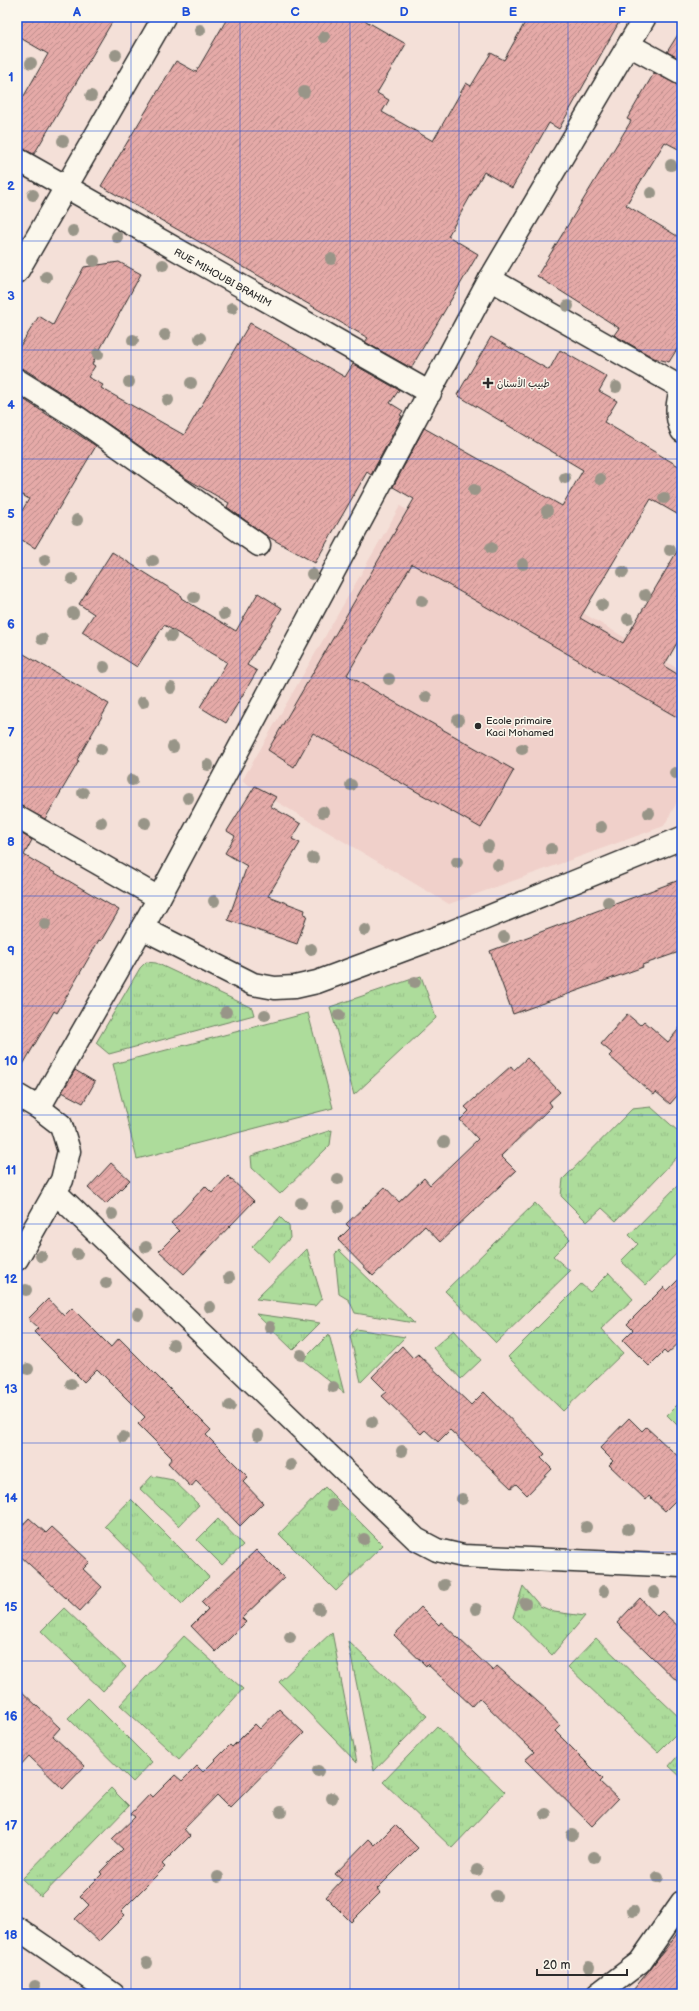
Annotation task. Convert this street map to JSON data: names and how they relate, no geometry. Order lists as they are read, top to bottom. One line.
{"streets":{"street":["RUE MIHOUBI BRAHIM"]},"places":{"health":["طبيب الأسنان"],"other":["Ecole primaire Kaci Mohamed"]},"scale_bar":"20 m","grid":{"columns":["A","B","C","D","E","F"],"rows":["1","2","3","4","5","6","7","8","9","10","11","12","13","14","15","16","17","18"]}}
